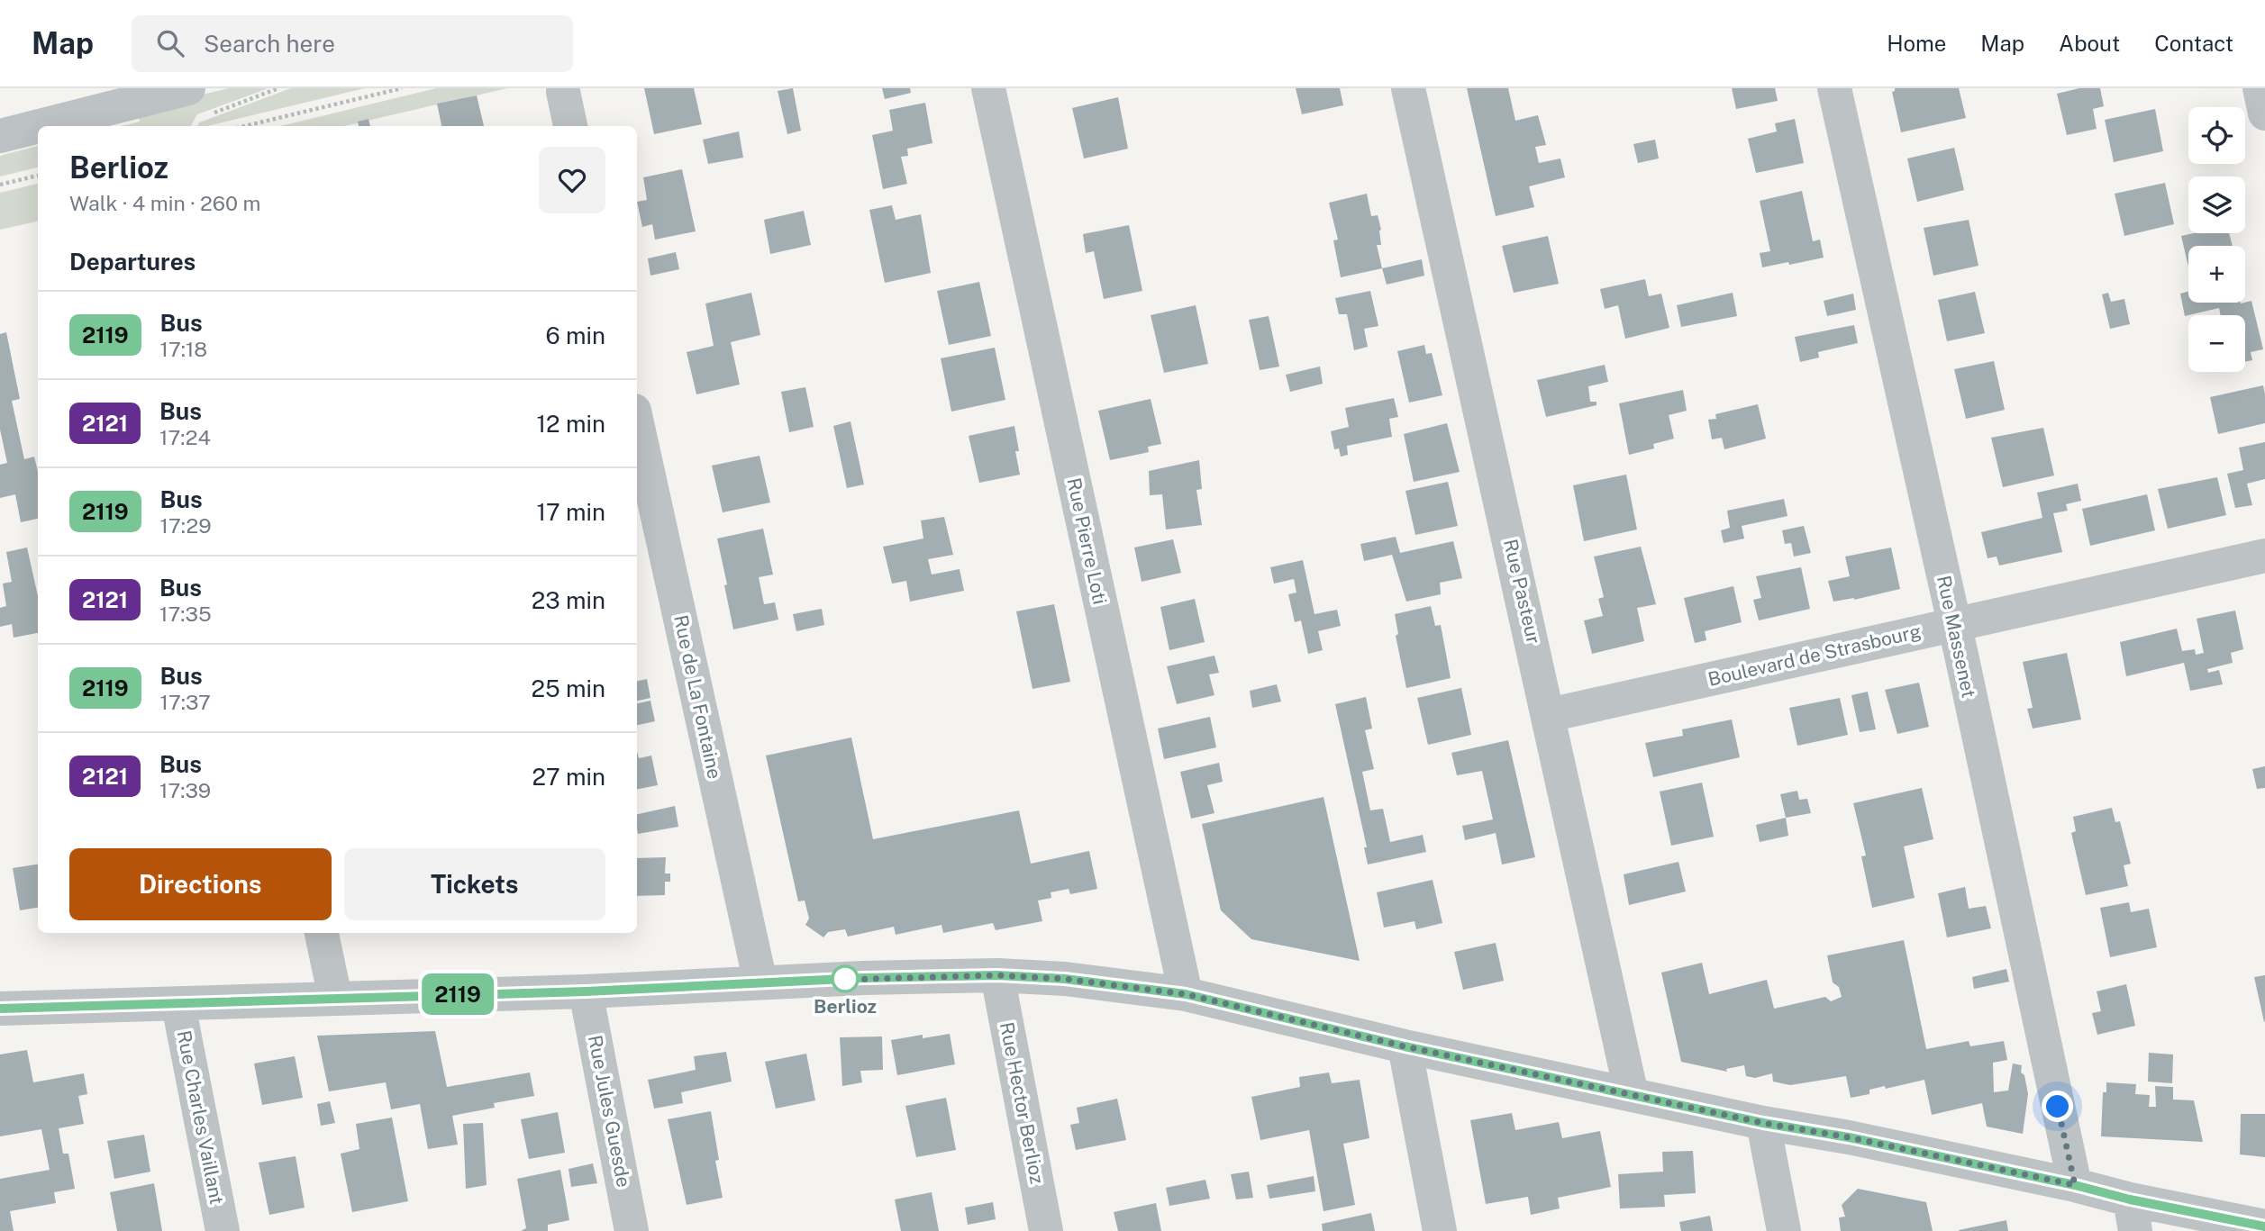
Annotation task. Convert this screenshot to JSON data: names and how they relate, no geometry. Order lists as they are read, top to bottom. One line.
{"streets":{"street":["Rue Pierre Loti","Rue Pasteur","Rue Massenet","Boulevard de Strasbourg","Rue de La Fontaine","Rue Hector Berlioz","Rue Jules Guesde","Rue Charles Vaillant"]},"crossings":[["Rue Pasteur","Boulevard de Strasbourg"],["Rue Massenet","Boulevard de Strasbourg"]],"places":["Berlioz"],"lines":["bus line 2119"],"page":{"header":"Map","search":"Search here","nav":["Home","Map","About","Contact"],"on_map":"2119","map_buttons":["+","−"],"heading":[["Berlioz","Walk · 4 min · 260 m"],"Departures"],"list":[{"mark":"2119","name":"Bus","note":"17:18","value":"6 min"},{"mark":"2121","name":"Bus","note":"17:24","value":"12 min"},{"mark":"2119","name":"Bus","note":"17:29","value":"17 min"},{"mark":"2121","name":"Bus","note":"17:35","value":"23 min"},{"mark":"2119","name":"Bus","note":"17:37","value":"25 min"},{"mark":"2121","name":"Bus","note":"17:39","value":"27 min"}],"buttons":["Directions","Tickets"]}}
